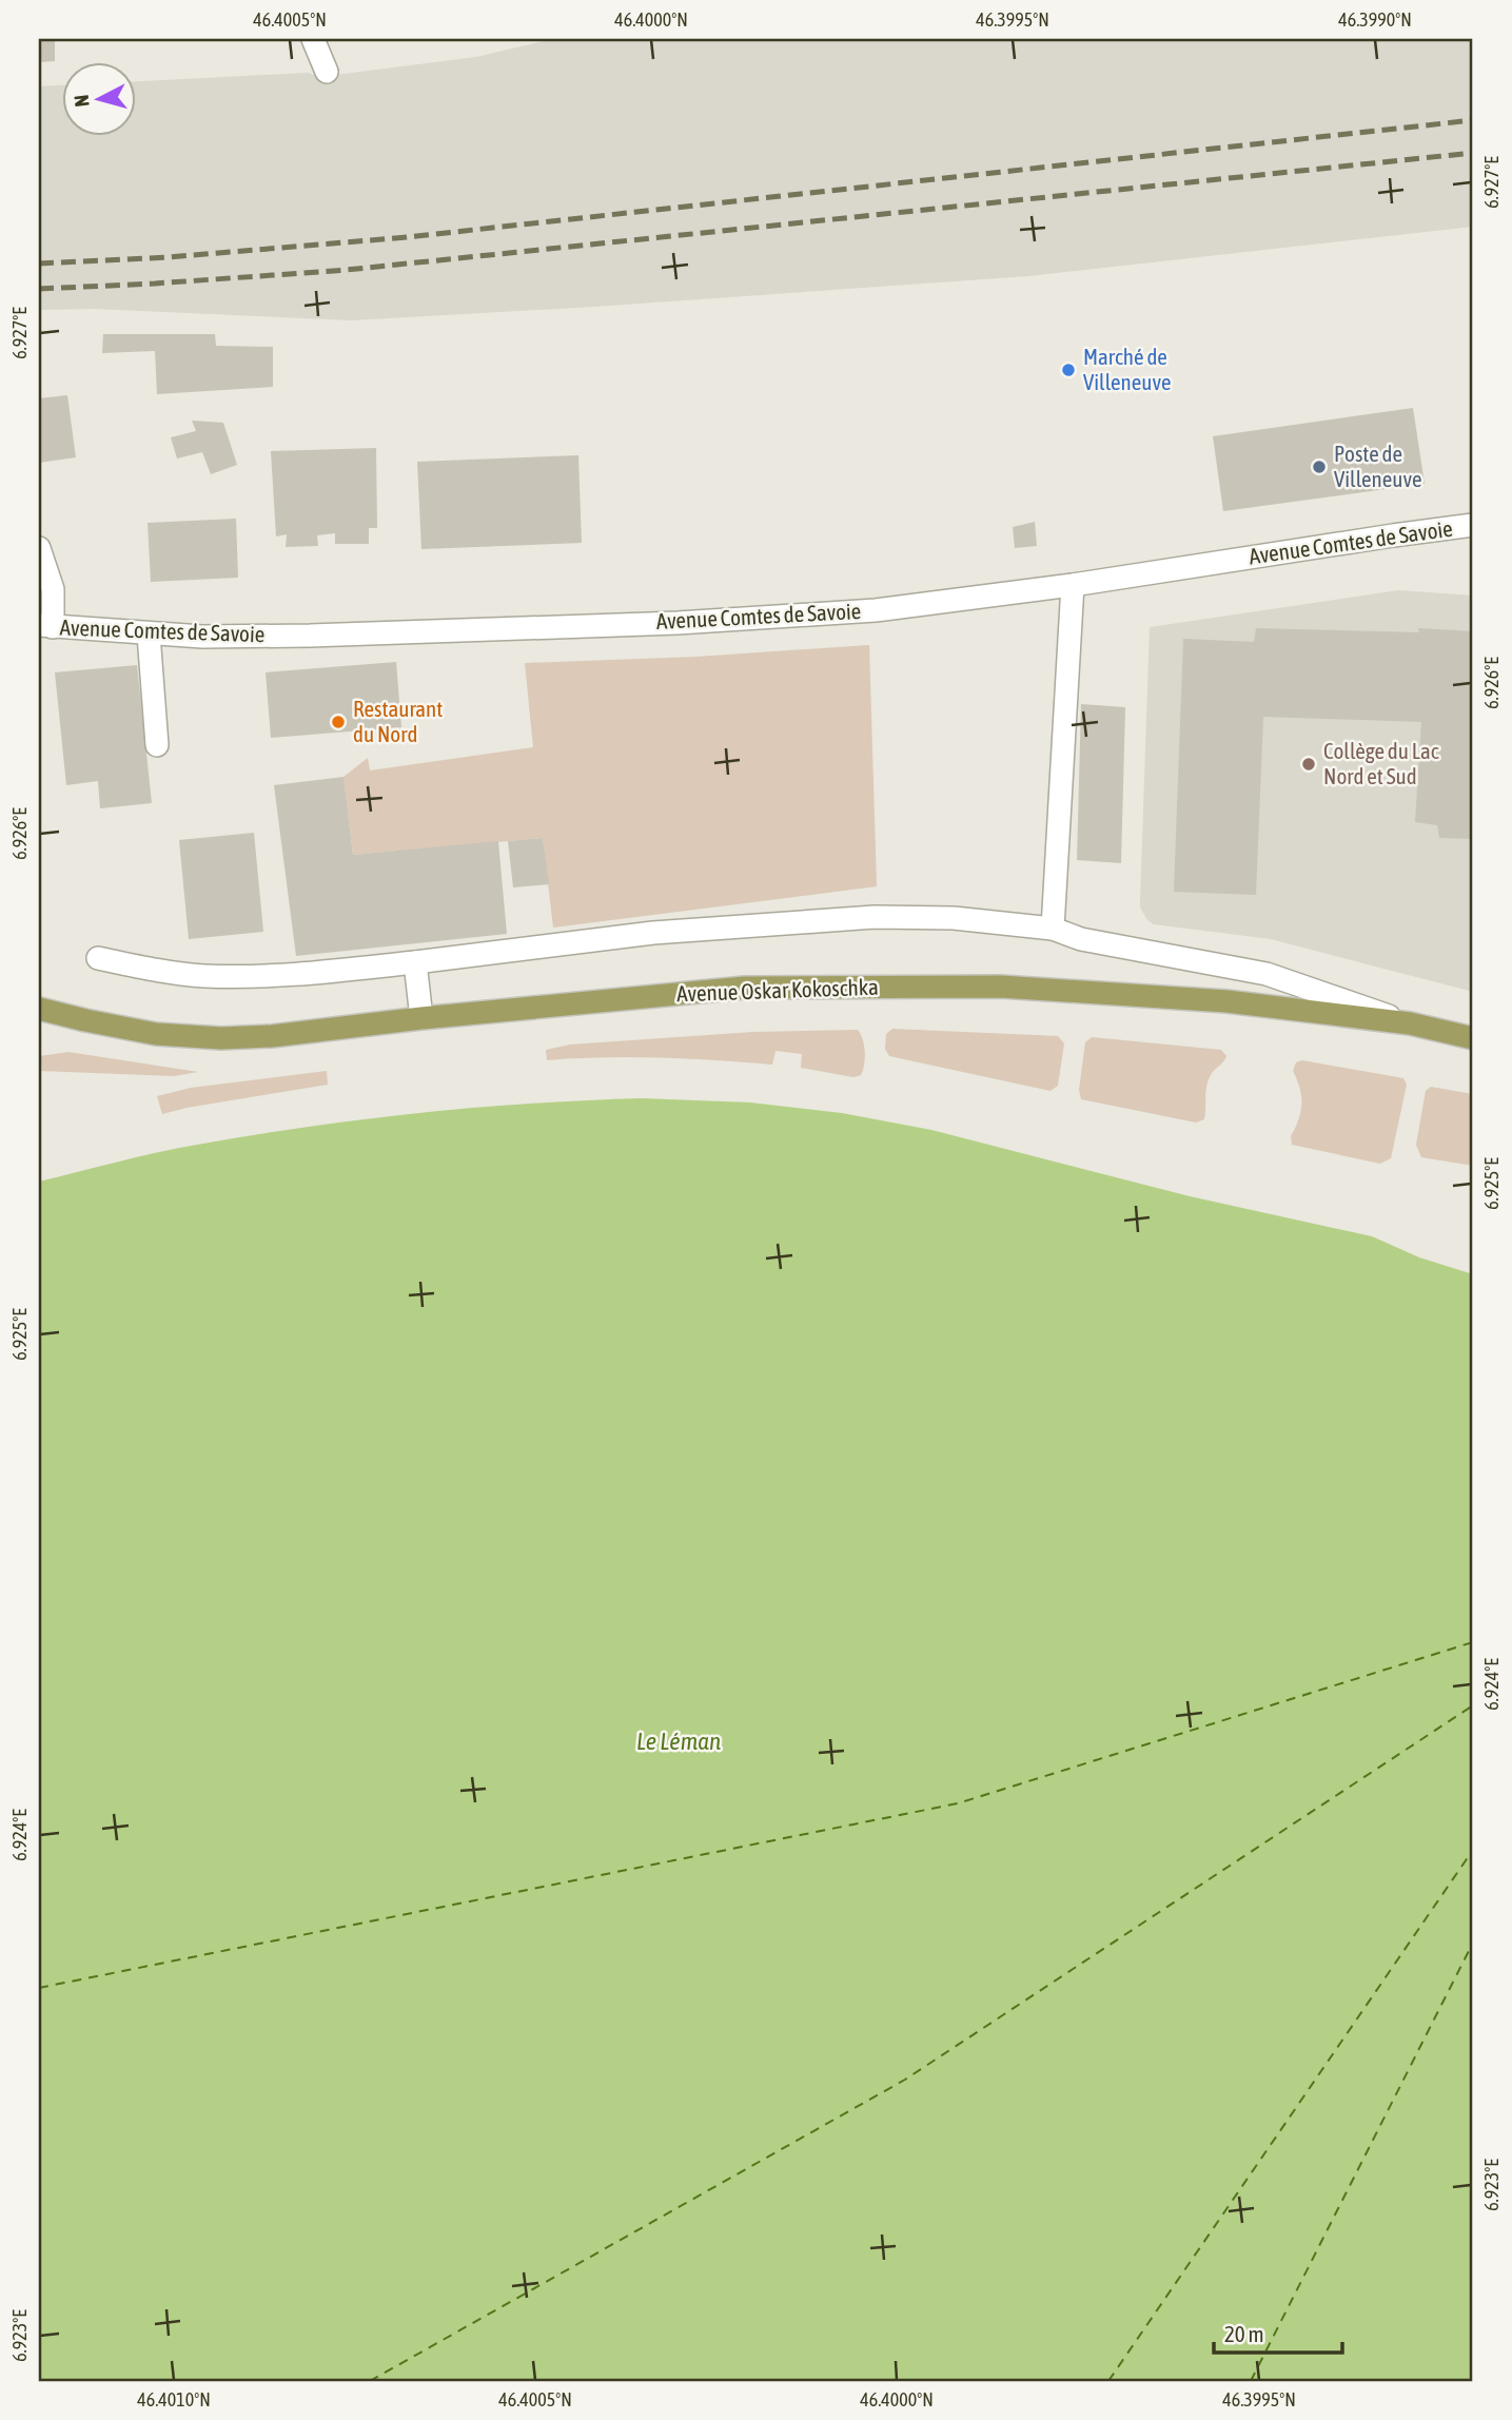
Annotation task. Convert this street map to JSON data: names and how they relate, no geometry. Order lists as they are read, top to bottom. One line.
{"streets":{"main road":["Avenue Oskar Kokoschka"],"street":["Avenue Comtes de Savoie"]},"water":["Le Léman"],"places":["Marché de Villeneuve","Poste de Villeneuve","Restaurant du Nord","Collège du Lac Nord et Sud"],"scale_bar":"20 m","north":"left","coordinates":["46.4005°N","46.4000°N","46.3995°N","46.3990°N","6.927°E","6.926°E","6.925°E","6.924°E","6.923°E","46.4010°N"]}
